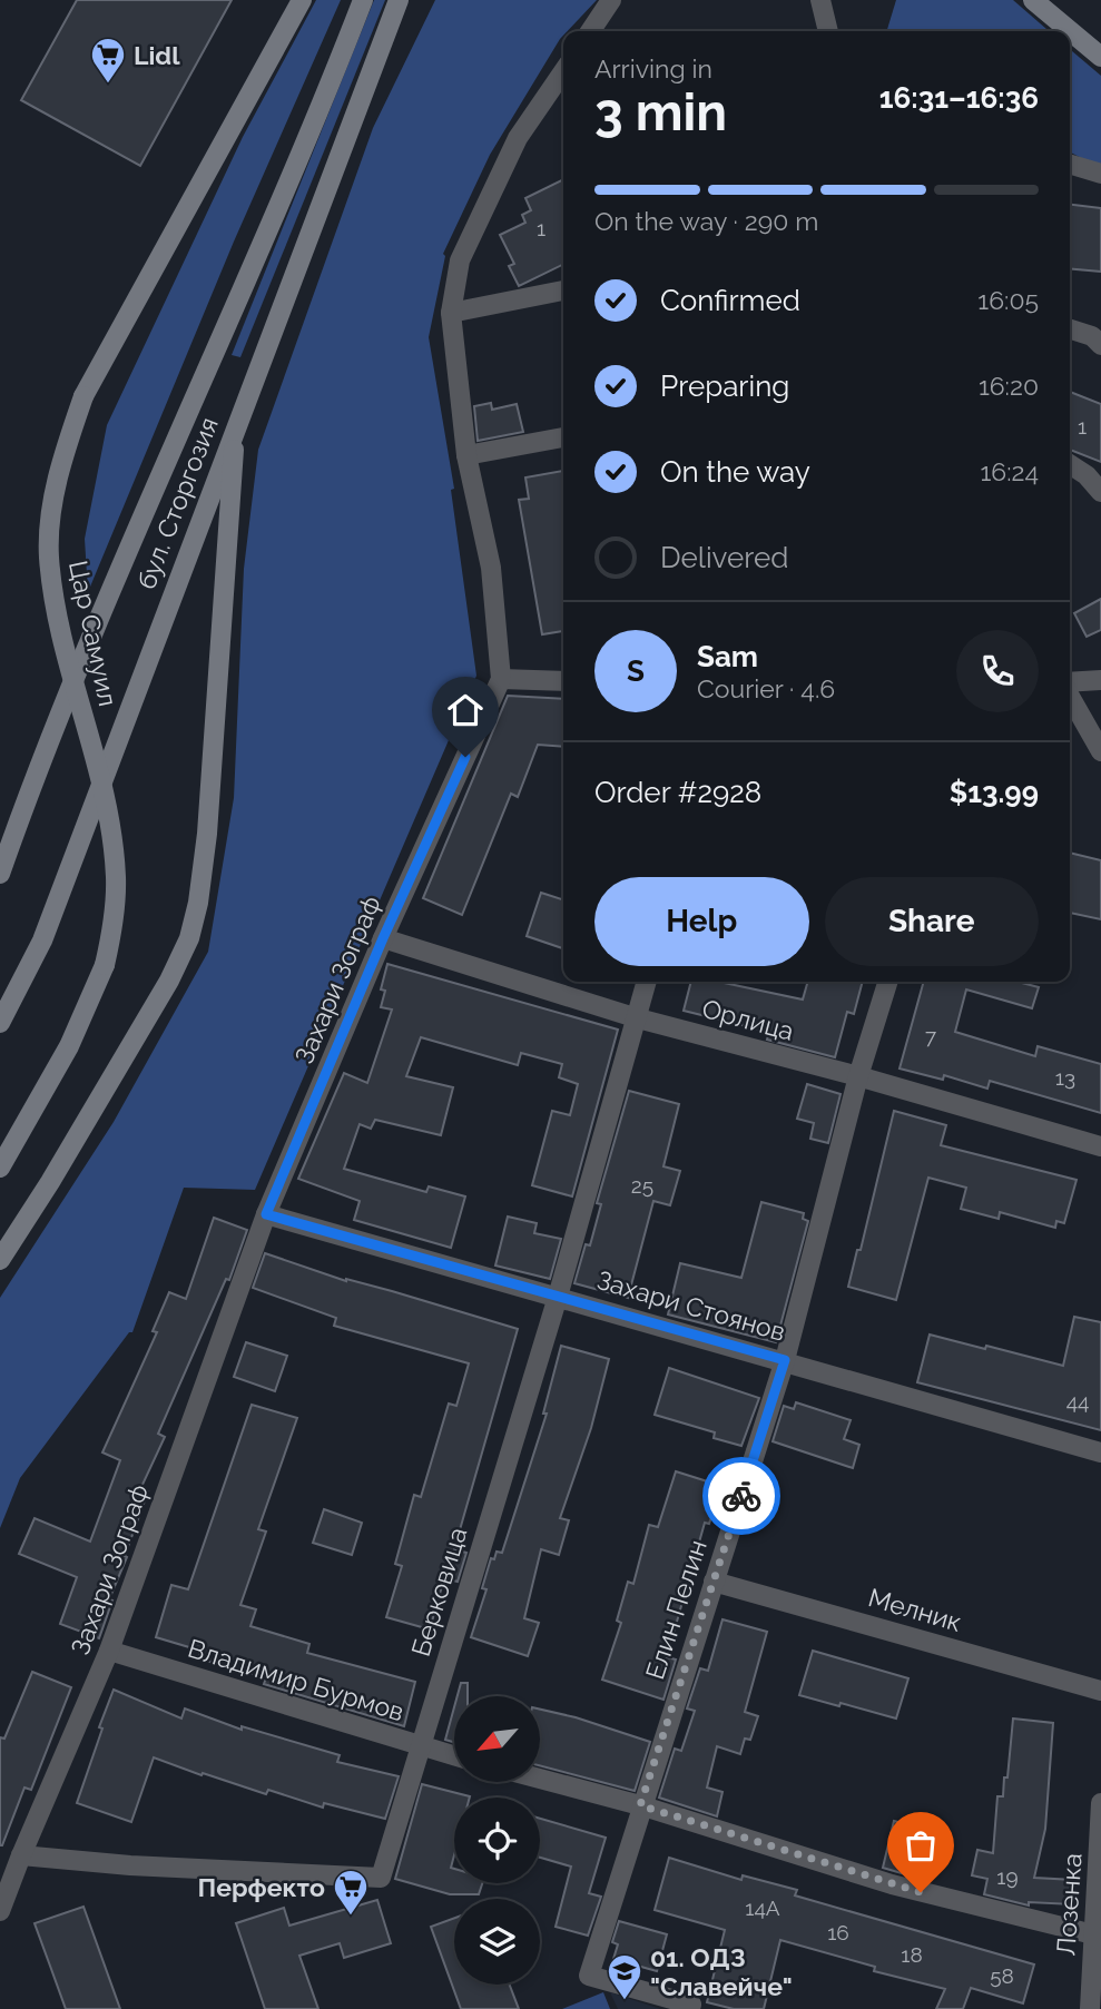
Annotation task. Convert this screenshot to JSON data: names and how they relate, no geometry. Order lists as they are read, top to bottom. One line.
{"streets":{"street":["бул. Сторгозия","Цар Самуил","Захари Зограф","Орлица","Захари Стоянов","Берковица","Елин Пелин","Мелник","Владимир Бурмов","Лозенка"]},"crossings":[["Захари Зограф","Орлица"],["Захари Зограф","Захари Стоянов"],["Захари Зограф","Берковица"],["Захари Зограф","Владимир Бурмов"],["Орлица","Берковица"],["Орлица","Елин Пелин"],["Захари Стоянов","Берковица"],["Захари Стоянов","Елин Пелин"],["Берковица","Владимир Бурмов"],["Елин Пелин","Мелник"]],"places":{"supermarket":["Lidl","Перфекто"],"school or university":["01. ОДЗ \"Славейче\""]},"house_numbers":["1","1","7","13","25","44","19","14А","16","18","58"],"north":"bottom left","page":{"heading":["3 min","Arriving in","16:31–16:36"],"panel":["Sam","Courier · 4.6","Order #2928","$13.99"],"bar":"On the way · 290 m","list":[["Confirmed","16:05"],["Preparing","16:20"],["On the way","16:24"],"Delivered"],"round":"S","buttons":["Help","Share"]}}
